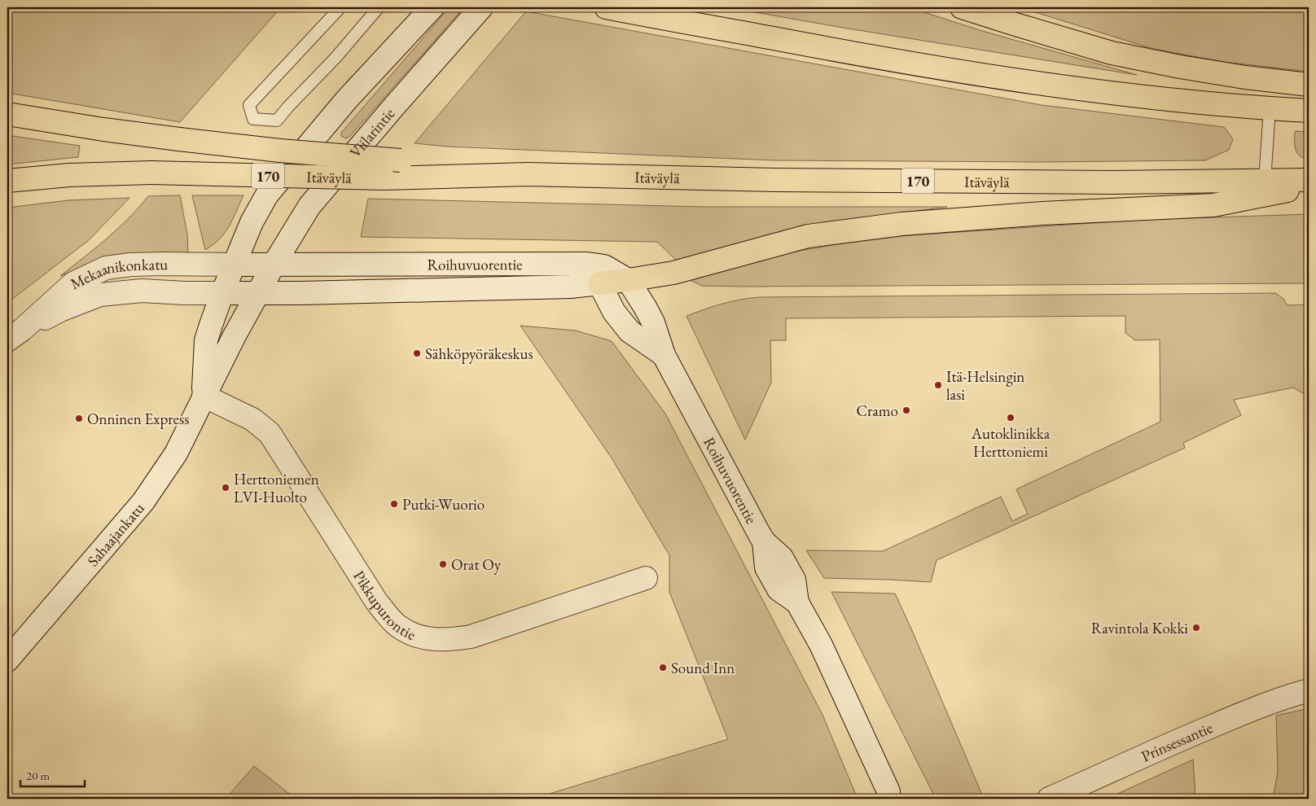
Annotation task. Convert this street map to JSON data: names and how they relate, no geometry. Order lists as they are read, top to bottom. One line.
{"streets":{"highway":["170","Itäväylä"],"main road":["Viilarintie","Roihuvuorentie","Mekaanikonkatu","Sahaajankatu","Pikkupurontie","Prinsessantie"]},"crossings":[["Viilarintie","Roihuvuorentie"],["Viilarintie","Sahaajankatu"],["Roihuvuorentie","Mekaanikonkatu"],["Roihuvuorentie","Sahaajankatu"],["Mekaanikonkatu","Sahaajankatu"],["Sahaajankatu","Pikkupurontie"]],"places":["Sähköpyöräkeskus","Itä-Helsingin lasi","Cramo","Autoklinikka Herttoniemi","Onninen Express","Herttoniemen LVI-Huolto","Putki-Wuorio","Orat Oy","Ravintola Kokki","Sound Inn"],"scale_bar":"20 m"}
